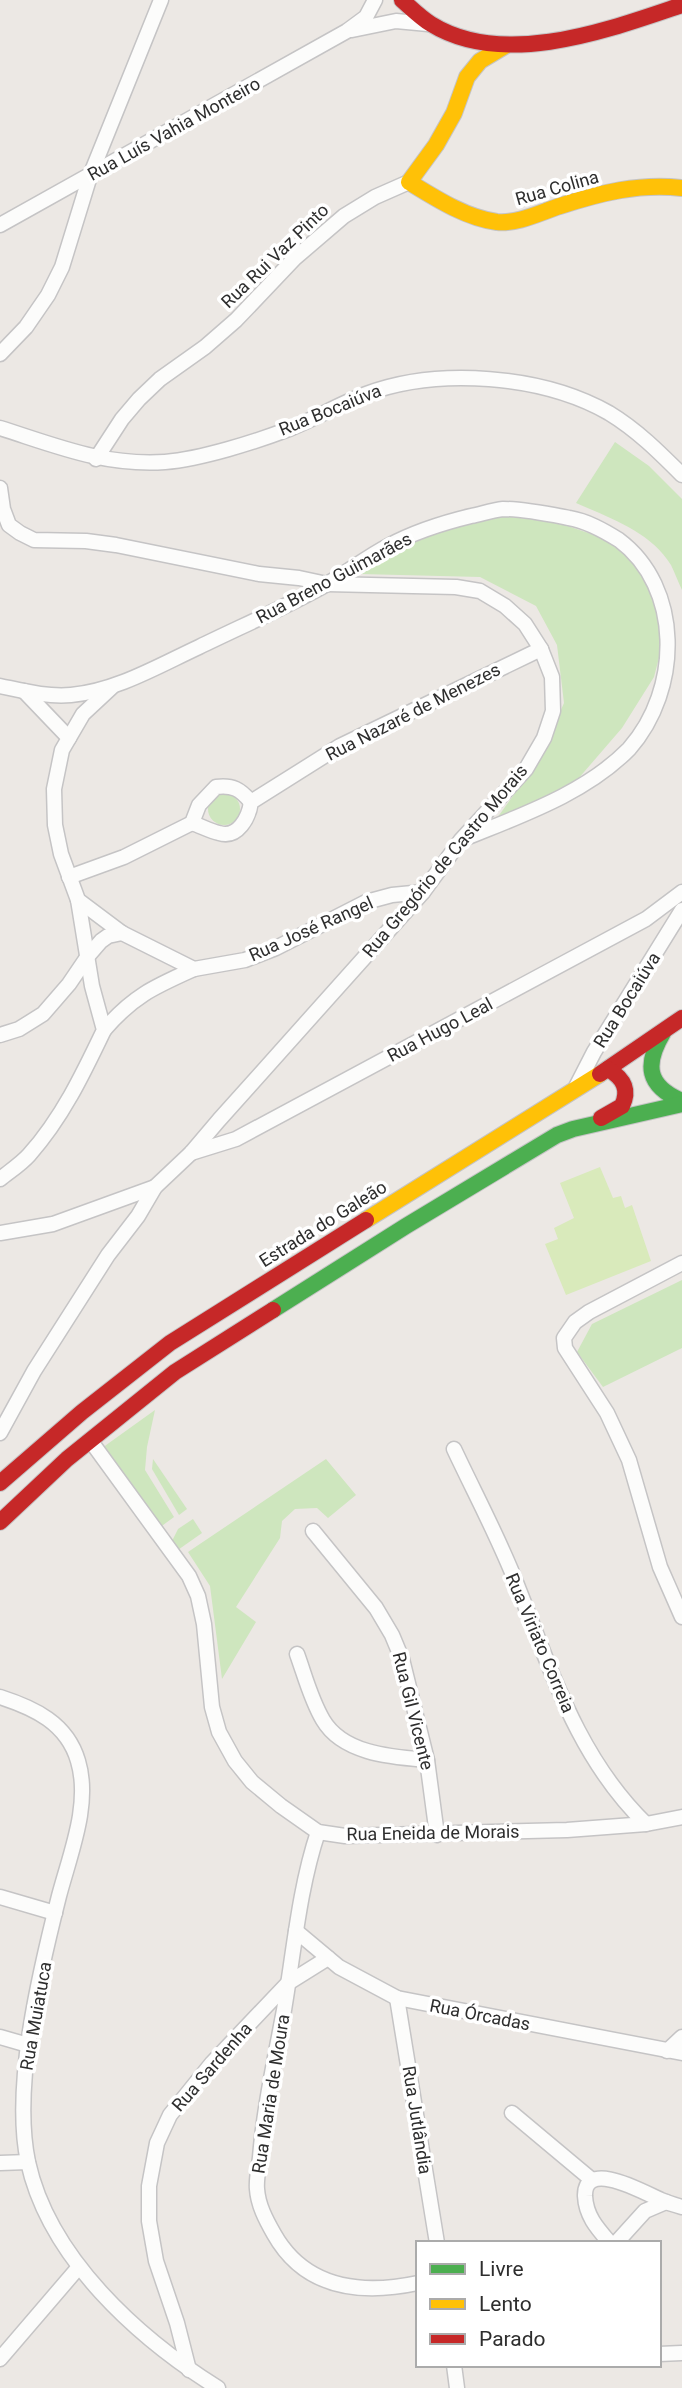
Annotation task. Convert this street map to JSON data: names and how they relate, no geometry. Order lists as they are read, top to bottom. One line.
{"streets":{"main road":["Rua Colina","Estrada do Galeão"],"street":["Rua Luís Vahia Monteiro","Rua Rui Vaz Pinto","Rua Bocaiúva","Rua Breno Guimarães","Rua Nazaré de Menezes","Rua Gregório de Castro Morais","Rua José Rangel","Rua Hugo Leal","Rua Viriato Correia","Rua Gil Vicente","Rua Eneida de Morais","Rua Órcadas","Rua Muiatuca","Rua Sardenha","Rua Maria de Moura","Rua Jutlândia"]},"crossings":[["Rua Colina","Rua Rui Vaz Pinto"],["Rua Rui Vaz Pinto","Rua Bocaiúva"],["Rua Bocaiúva","Estrada do Galeão"],["Rua Breno Guimarães","Rua Gregório de Castro Morais"],["Rua Nazaré de Menezes","Rua Gregório de Castro Morais"],["Rua Gregório de Castro Morais","Rua José Rangel"],["Rua Gregório de Castro Morais","Rua Hugo Leal"],["Rua Viriato Correia","Rua Eneida de Morais"],["Rua Gil Vicente","Rua Eneida de Morais"],["Rua Eneida de Morais","Rua Maria de Moura"],["Rua Órcadas","Rua Sardenha"],["Rua Órcadas","Rua Maria de Moura"],["Rua Órcadas","Rua Jutlândia"],["Rua Muiatuca","Rua Sardenha"],["Rua Sardenha","Rua Maria de Moura"]],"legend":["Livre","Lento","Parado"]}
